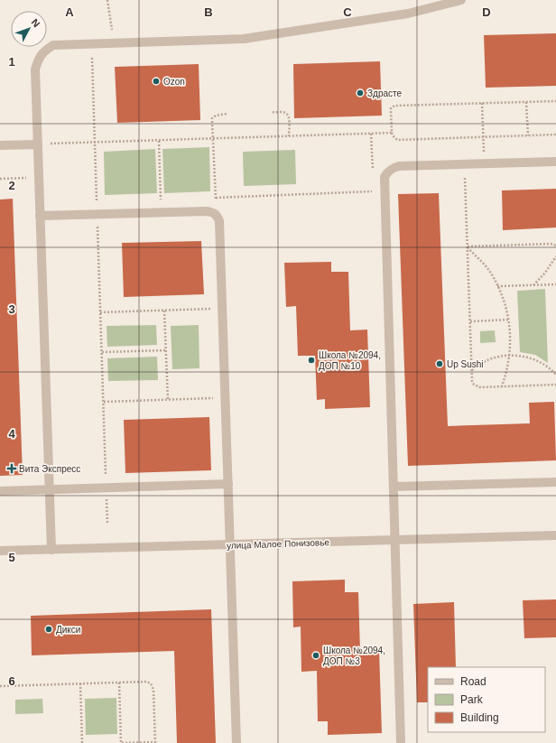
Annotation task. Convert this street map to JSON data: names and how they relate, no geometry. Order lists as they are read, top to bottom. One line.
{"streets":{"street":["улица Малое Понизовье"]},"places":{"other":["Ozon","Здрасте","Школа №2094, ДОП №10","Up Sushi","Дикси","Школа №2094, ДОП №3"],"health":["Вита Экспресс"]},"legend":["Road","Park","Building"],"north":"top right","grid":{"columns":["A","B","C","D"],"rows":["1","2","3","4","5","6"]}}
